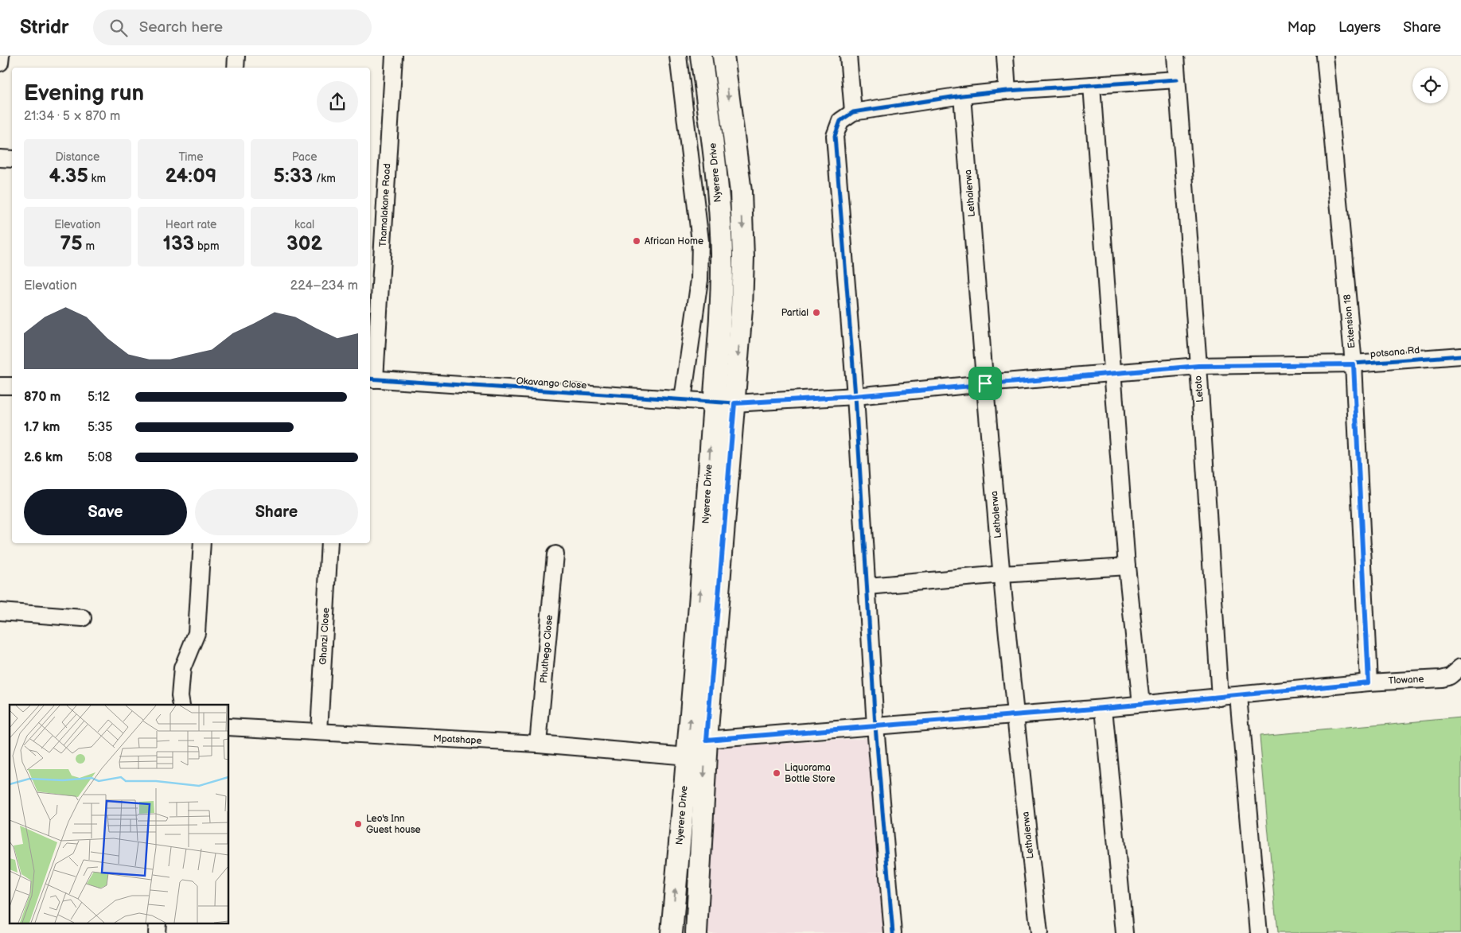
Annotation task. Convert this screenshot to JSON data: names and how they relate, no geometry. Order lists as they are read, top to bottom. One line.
{"streets":{"main road":["Nyerere Drive"],"street":["Lethalerwa","Thamalakane Road","Extension 18","potsana Rd","Okavango Close","Letoto","Ghanzi Close","Phuthego Close","Tlowane","Mpatshape"]},"crossings":[["Nyerere Drive","potsana Rd"],["Nyerere Drive","Okavango Close"],["Nyerere Drive","Tlowane"],["Nyerere Drive","Mpatshape"],["Lethalerwa","potsana Rd"],["Lethalerwa","Tlowane"],["Thamalakane Road","Okavango Close"],["Extension 18","potsana Rd"],["Extension 18","Tlowane"],["potsana Rd","Okavango Close"],["potsana Rd","Letoto"],["Letoto","Tlowane"],["Ghanzi Close","Mpatshape"],["Phuthego Close","Mpatshape"]],"places":["African Home","Partial","Liquorama Bottle Store","Leo's Inn Guest house"],"page":{"header":"Stridr","search":"Search here","nav":["Map","Layers","Share"],"heading":["Evening run","21:34 · 5 × 870 m"],"stats":[["Distance","4.35 km"],["Time","24:09"],["Pace","5:33 /km"],["Elevation","75 m"],["Heart rate","133 bpm"],["kcal","302"]],"chart":["Elevation","224–234 m"],"list":[{"name":"870 m","note":"5:12"},{"name":"1.7 km","note":"5:35"},{"name":"2.6 km","note":"5:08"}],"buttons":["Save","Share"]}}
